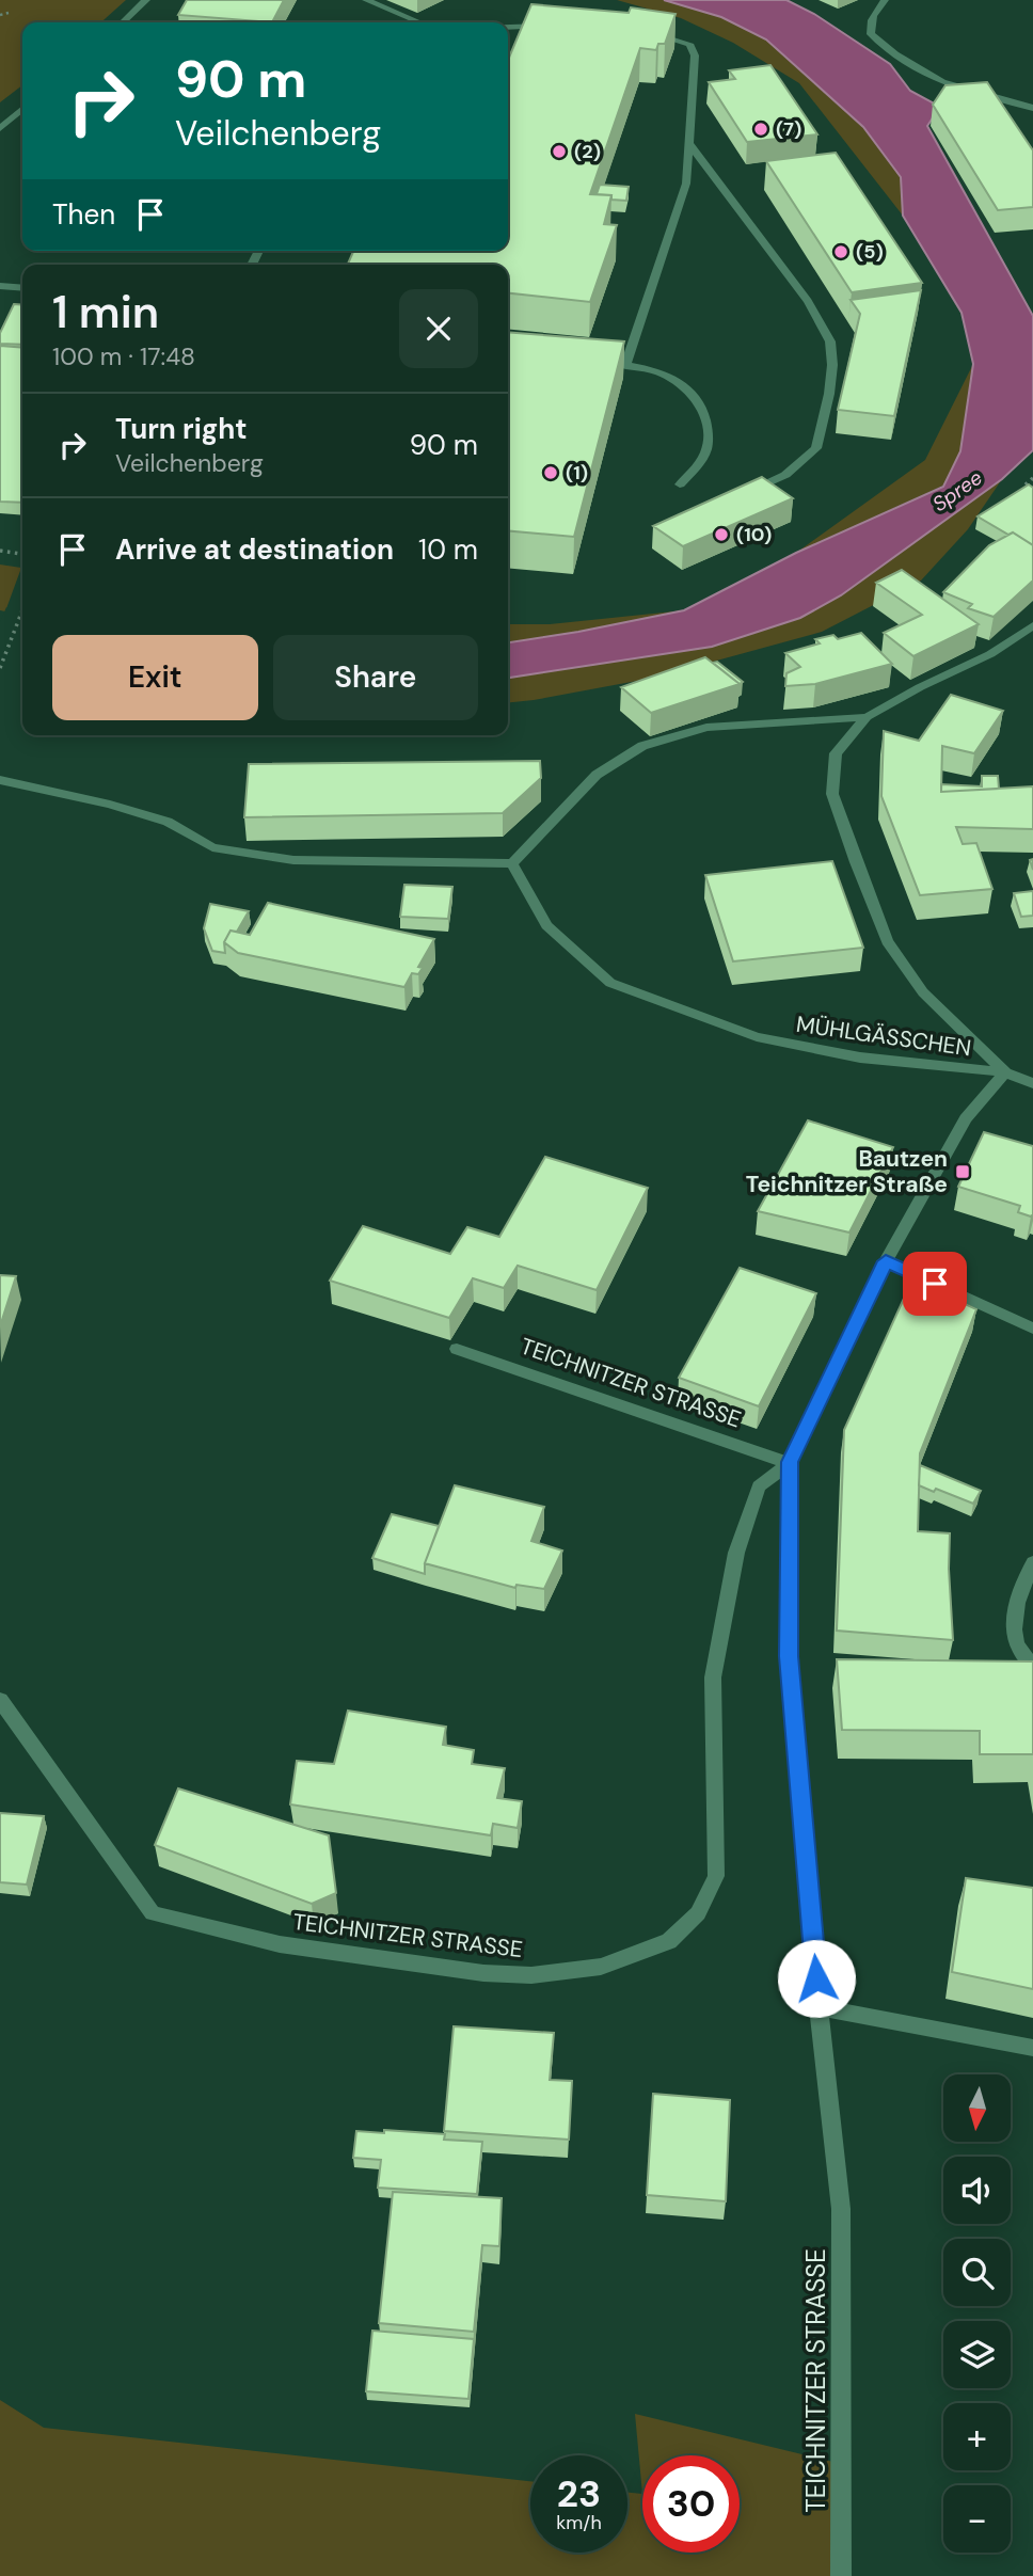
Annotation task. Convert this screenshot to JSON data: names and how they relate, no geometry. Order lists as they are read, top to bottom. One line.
{"streets":{"street":["MÜHLGÄSSCHEN","TEICHNITZER STRASSE"]},"crossings":[["MÜHLGÄSSCHEN","TEICHNITZER STRASSE"]],"water":["Spree"],"places":{"other":["(7)","(2)","(5)","(1)","(10)"],"transit":["Bautzen Teichnitzer Straße"]},"north":"bottom","page":{"turn":["90 m","Veilchenberg"],"then":"Then","heading":["1 min","100 m · 17:48"],"list":[{"name":"Turn right","note":"Veilchenberg","value":"90 m"},{"name":"Arrive at destination","value":"10 m"}],"buttons":["Exit","Share"],"map_buttons":["+","−"],"speed":"23 km/h","limit":"30"}}
